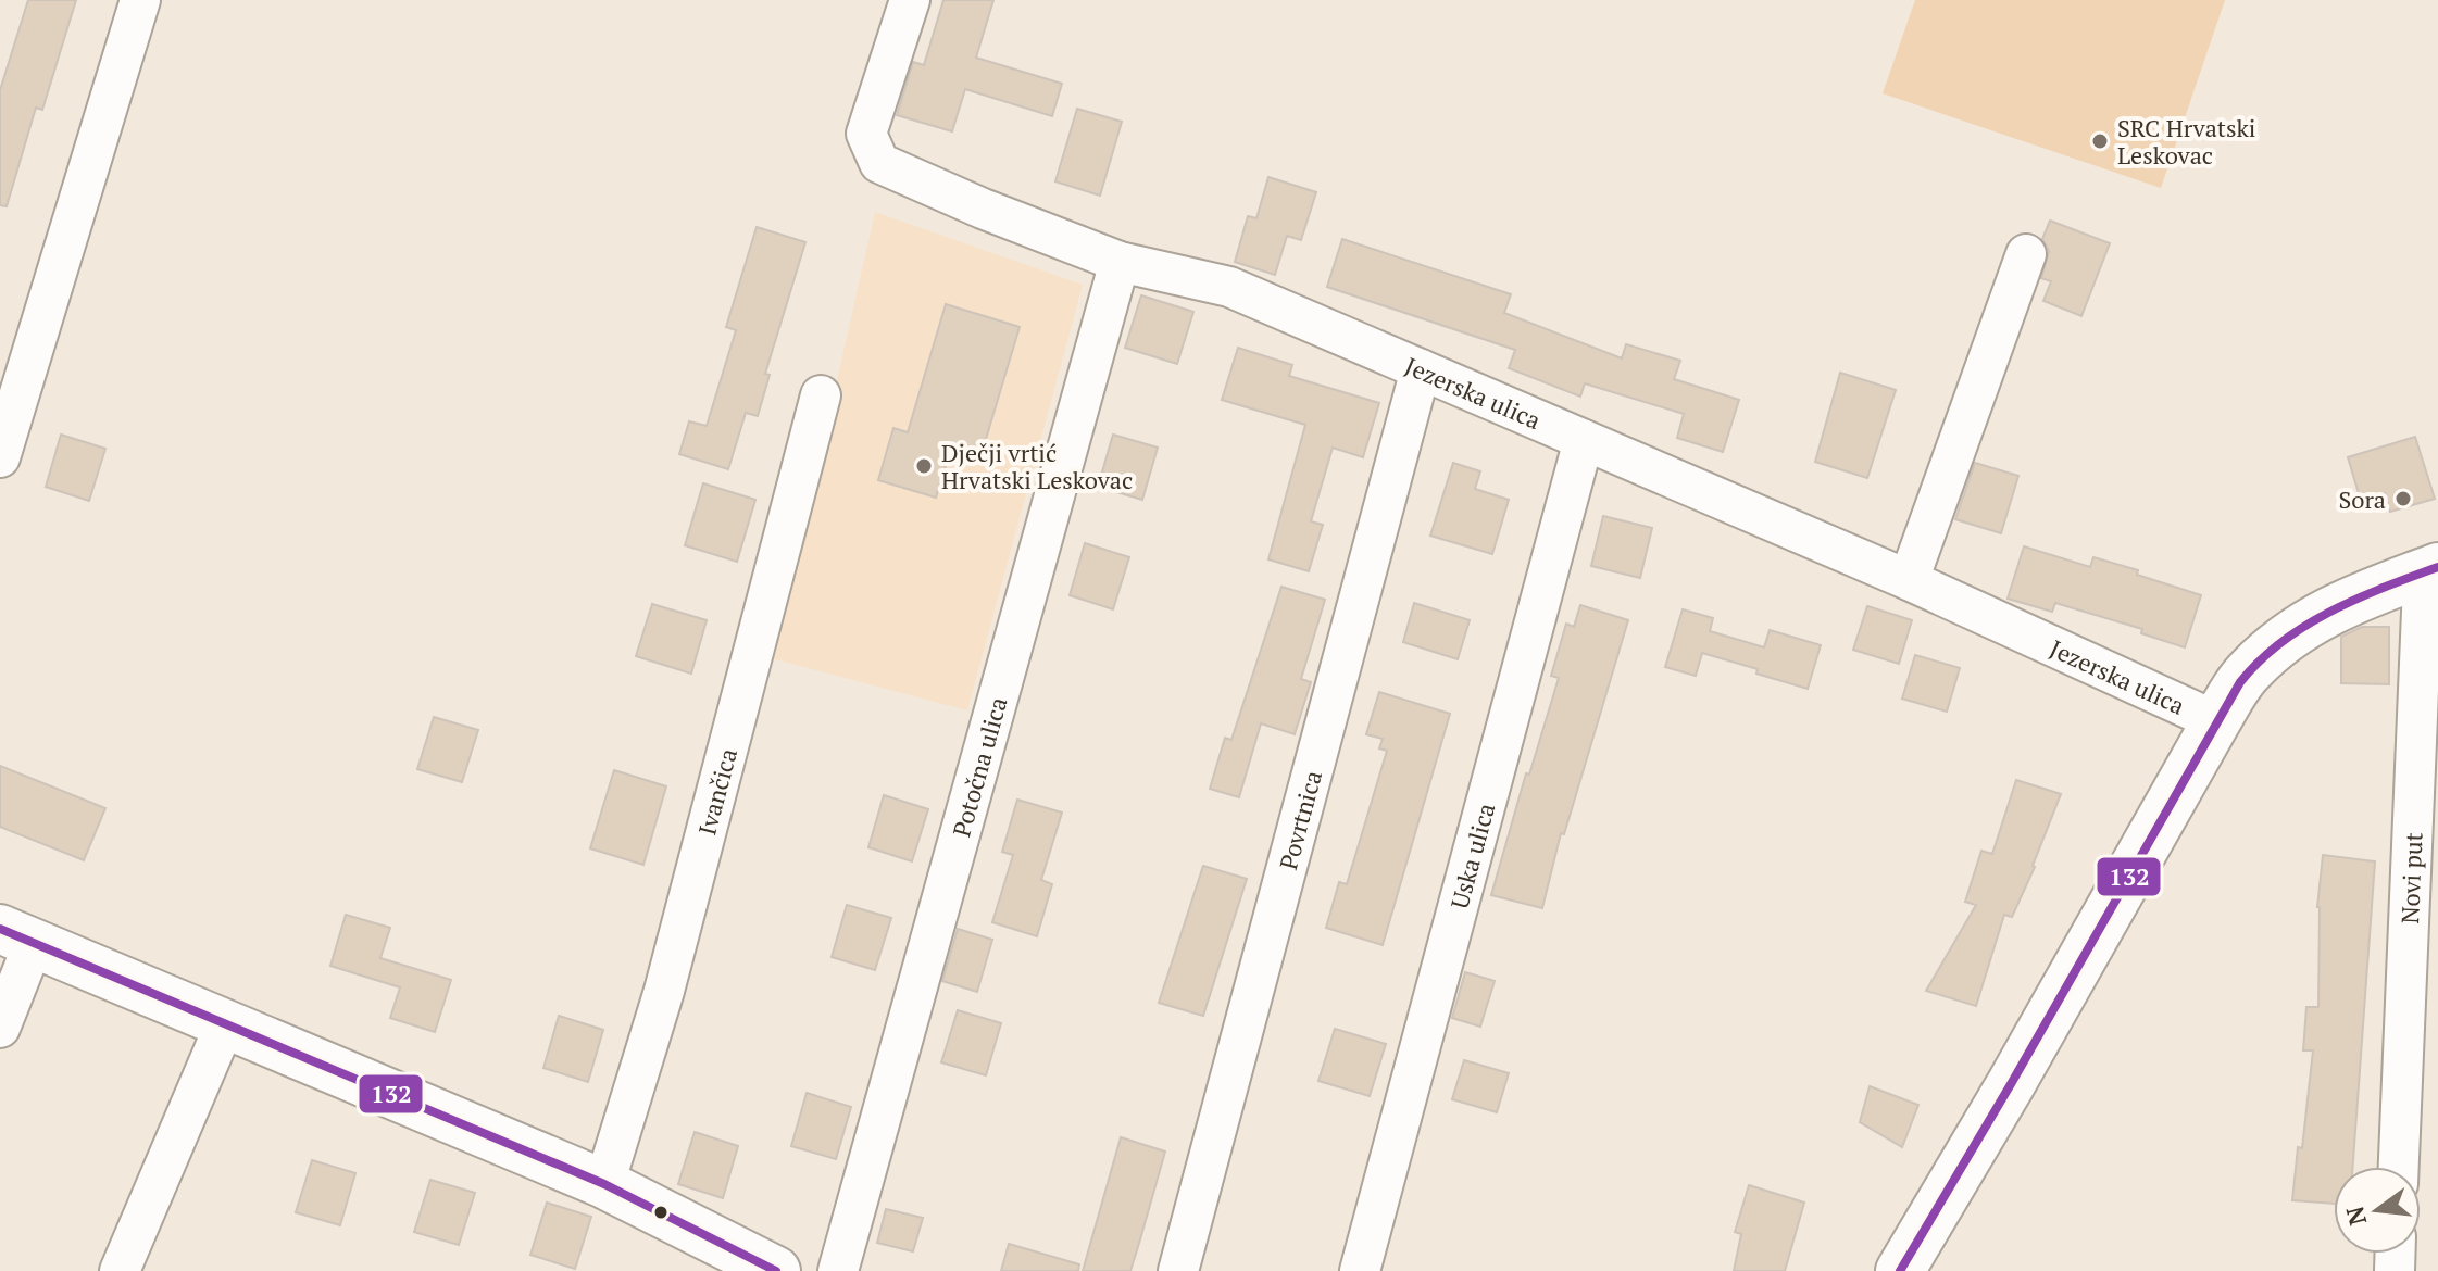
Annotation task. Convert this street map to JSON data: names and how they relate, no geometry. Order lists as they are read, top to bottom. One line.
{"streets":{"street":["Jezerska ulica","Potočna ulica","Ivančica","Povrtnica","Uska ulica","Novi put"]},"crossings":[["Jezerska ulica","Potočna ulica"],["Jezerska ulica","Povrtnica"],["Jezerska ulica","Uska ulica"]],"places":["SRC Hrvatski Leskovac","Dječji vrtić Hrvatski Leskovac","Sora"],"lines":["transit line 132"],"north":"left"}
